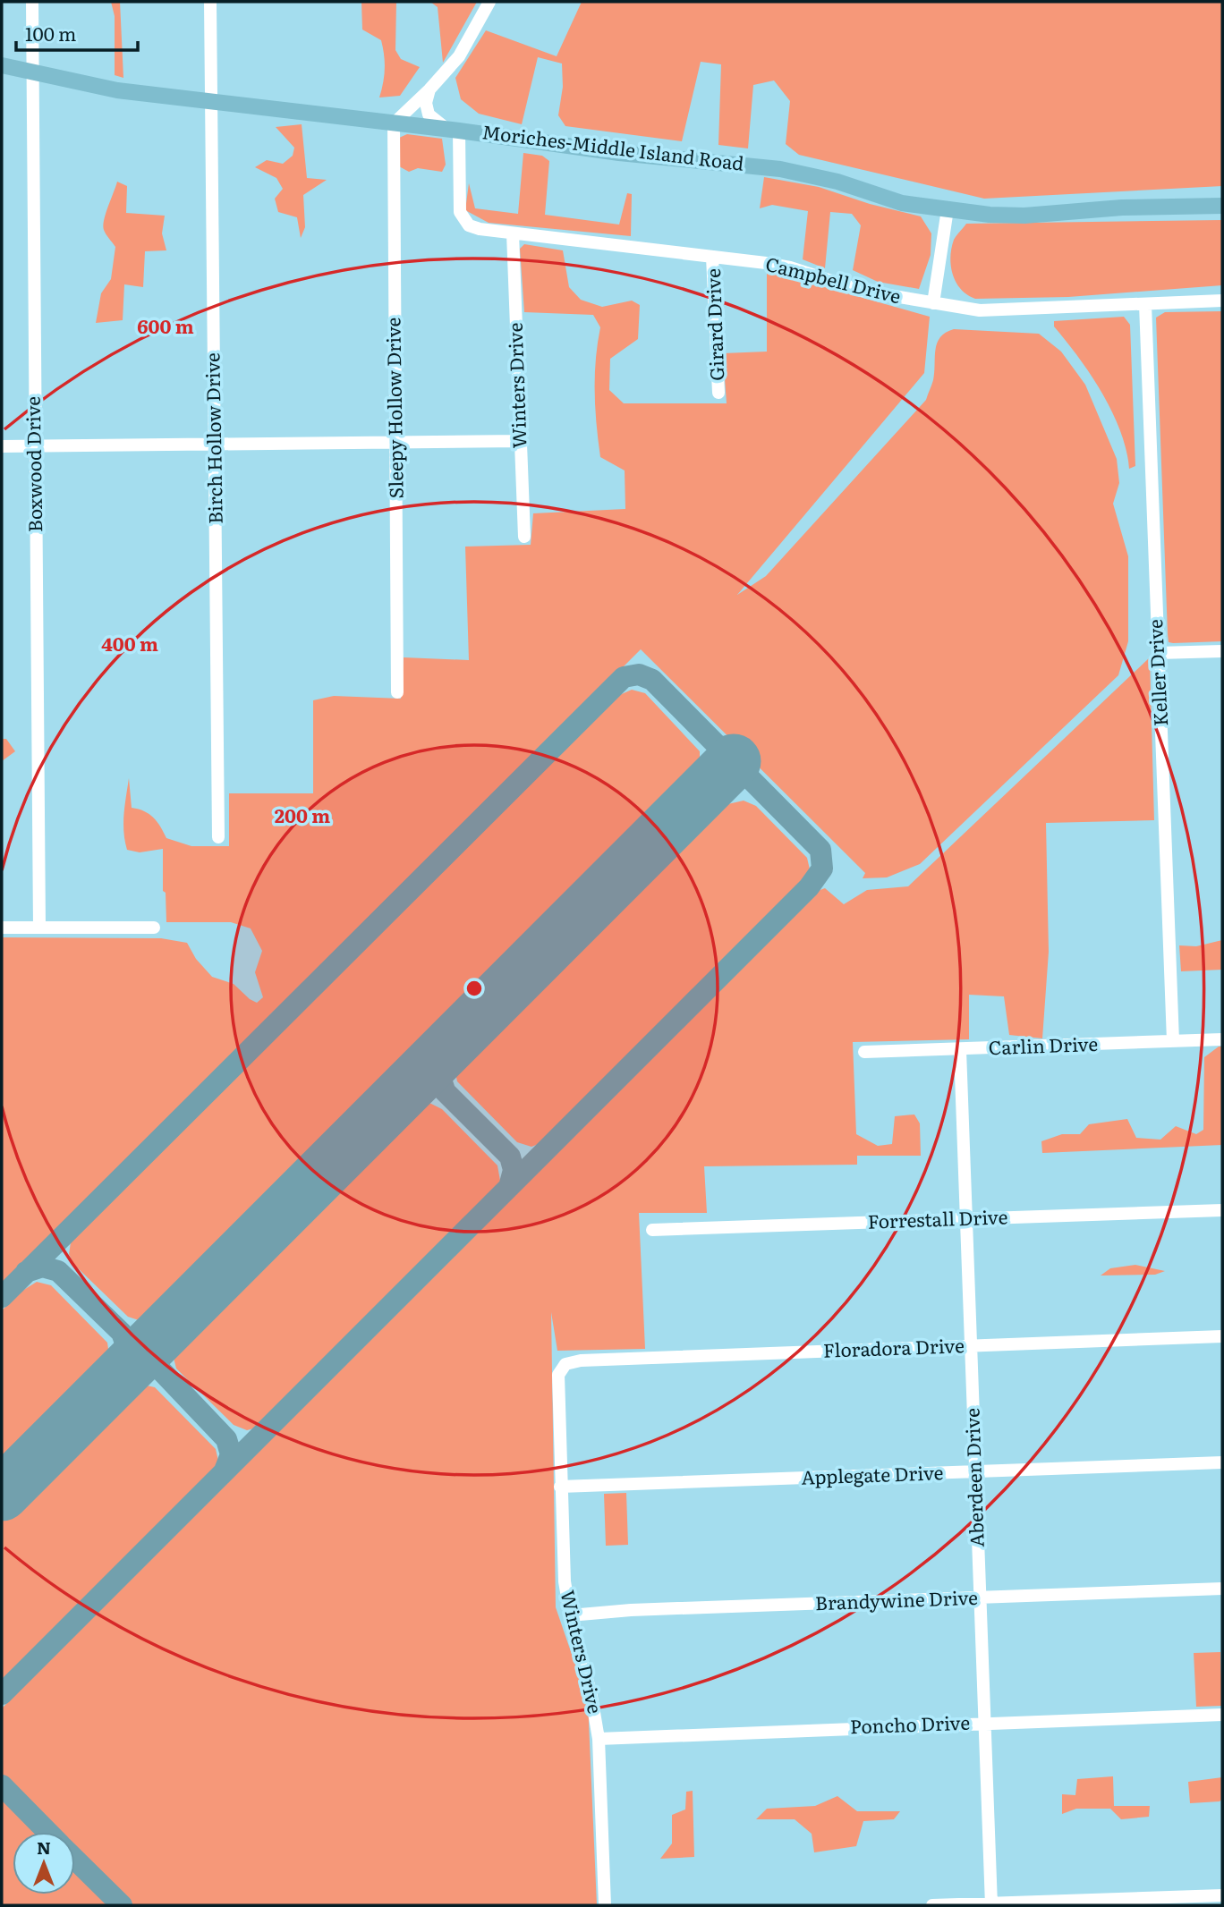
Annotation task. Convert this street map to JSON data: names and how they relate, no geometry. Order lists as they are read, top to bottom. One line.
{"streets":{"main road":["Moriches-Middle Island Road"],"street":["Campbell Drive","Girard Drive","Winters Drive","Sleepy Hollow Drive","Birch Hollow Drive","Boxwood Drive","Keller Drive","Carlin Drive","Forrestall Drive","Floradora Drive","Applegate Drive","Aberdeen Drive","Brandywine Drive","Poncho Drive"]},"crossings":[["Moriches-Middle Island Road","Campbell Drive"],["Moriches-Middle Island Road","Sleepy Hollow Drive"],["Moriches-Middle Island Road","Birch Hollow Drive"],["Moriches-Middle Island Road","Boxwood Drive"],["Campbell Drive","Girard Drive"],["Campbell Drive","Winters Drive"],["Campbell Drive","Keller Drive"],["Winters Drive","Floradora Drive"],["Winters Drive","Applegate Drive"],["Winters Drive","Brandywine Drive"],["Winters Drive","Poncho Drive"],["Keller Drive","Carlin Drive"],["Carlin Drive","Aberdeen Drive"],["Forrestall Drive","Aberdeen Drive"],["Floradora Drive","Aberdeen Drive"],["Applegate Drive","Aberdeen Drive"],["Aberdeen Drive","Brandywine Drive"],["Aberdeen Drive","Poncho Drive"]],"scale_bar":"100 m","north":"top","rings":["600 m","400 m","200 m"]}
